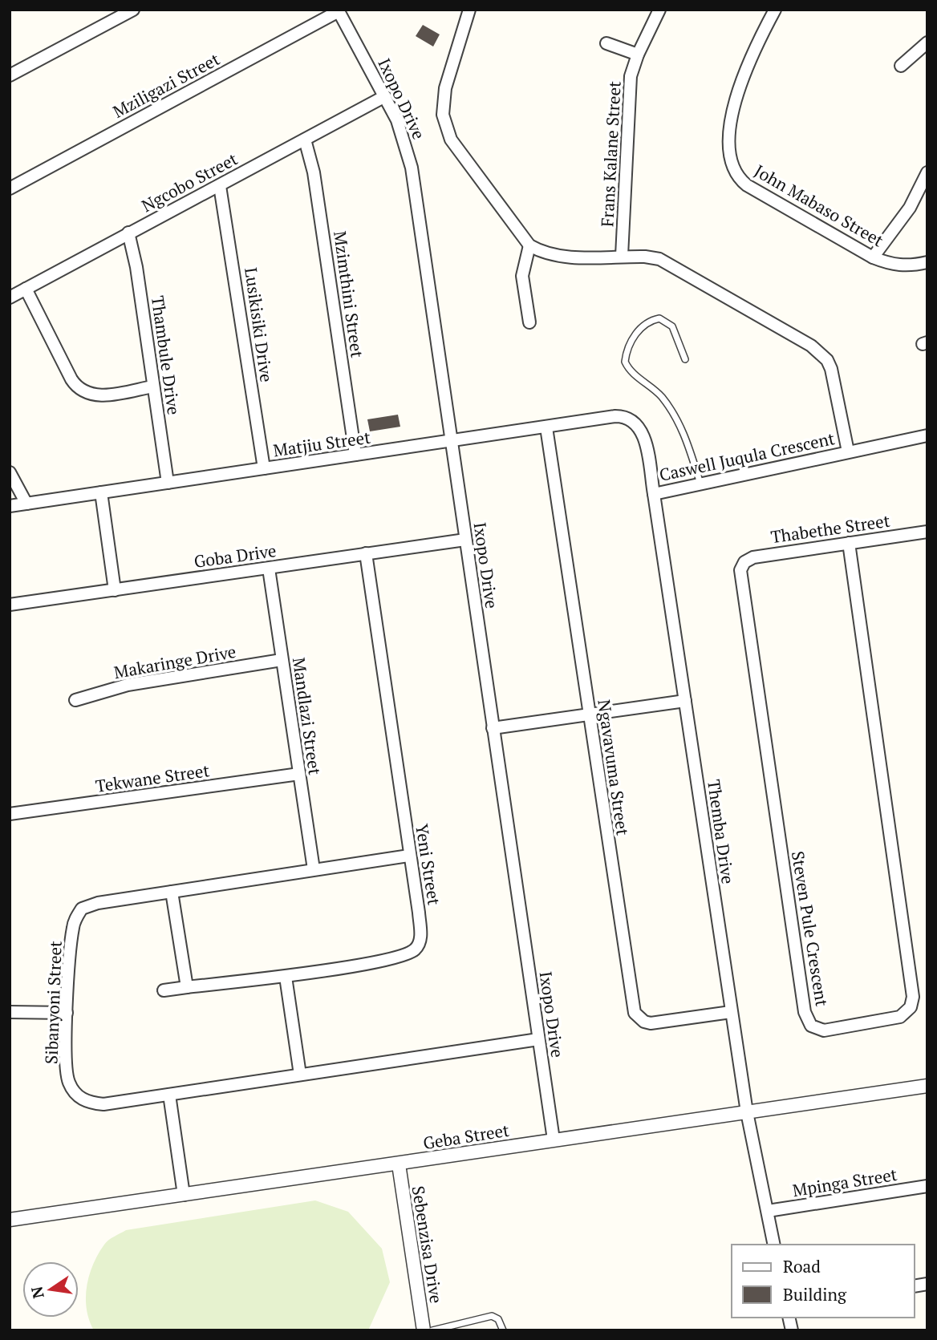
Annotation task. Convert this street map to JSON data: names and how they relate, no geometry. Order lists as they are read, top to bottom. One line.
{"streets":{"street":["Mziligazi Street","Ixopo Drive","Frans Kalane Street","Ngcobo Street","John Mabaso Street","Mzimthini Street","Lusikisiki Drive","Thambule Drive","Matjiu Street","Caswell Juqula Crescent","Thabethe Street","Goba Drive","Makaringe Drive","Mandlazi Street","Ngavavuma Street","Tekwane Street","Themba Drive","Yeni Street","Steven Pule Crescent","Sibanyoni Street","Geba Street","Mpinga Street","Sebenzisa Drive"]},"crossings":[["Mziligazi Street","Ixopo Drive"],["Ixopo Drive","Ngcobo Street"],["Ixopo Drive","Matjiu Street"],["Ixopo Drive","Goba Drive"],["Ixopo Drive","Sibanyoni Street"],["Ixopo Drive","Geba Street"],["Frans Kalane Street","Caswell Juqula Crescent"],["Ngcobo Street","Mzimthini Street"],["Ngcobo Street","Lusikisiki Drive"],["Ngcobo Street","Thambule Drive"],["Mzimthini Street","Matjiu Street"],["Lusikisiki Drive","Matjiu Street"],["Thambule Drive","Matjiu Street"],["Matjiu Street","Ngavavuma Street"],["Matjiu Street","Themba Drive"],["Caswell Juqula Crescent","Themba Drive"],["Thabethe Street","Steven Pule Crescent"],["Goba Drive","Mandlazi Street"],["Goba Drive","Yeni Street"],["Makaringe Drive","Mandlazi Street"],["Mandlazi Street","Tekwane Street"],["Mandlazi Street","Sibanyoni Street"],["Ngavavuma Street","Themba Drive"],["Themba Drive","Geba Street"],["Themba Drive","Mpinga Street"],["Yeni Street","Sibanyoni Street"],["Geba Street","Sebenzisa Drive"]],"legend":["Road","Building"],"north":"left"}
